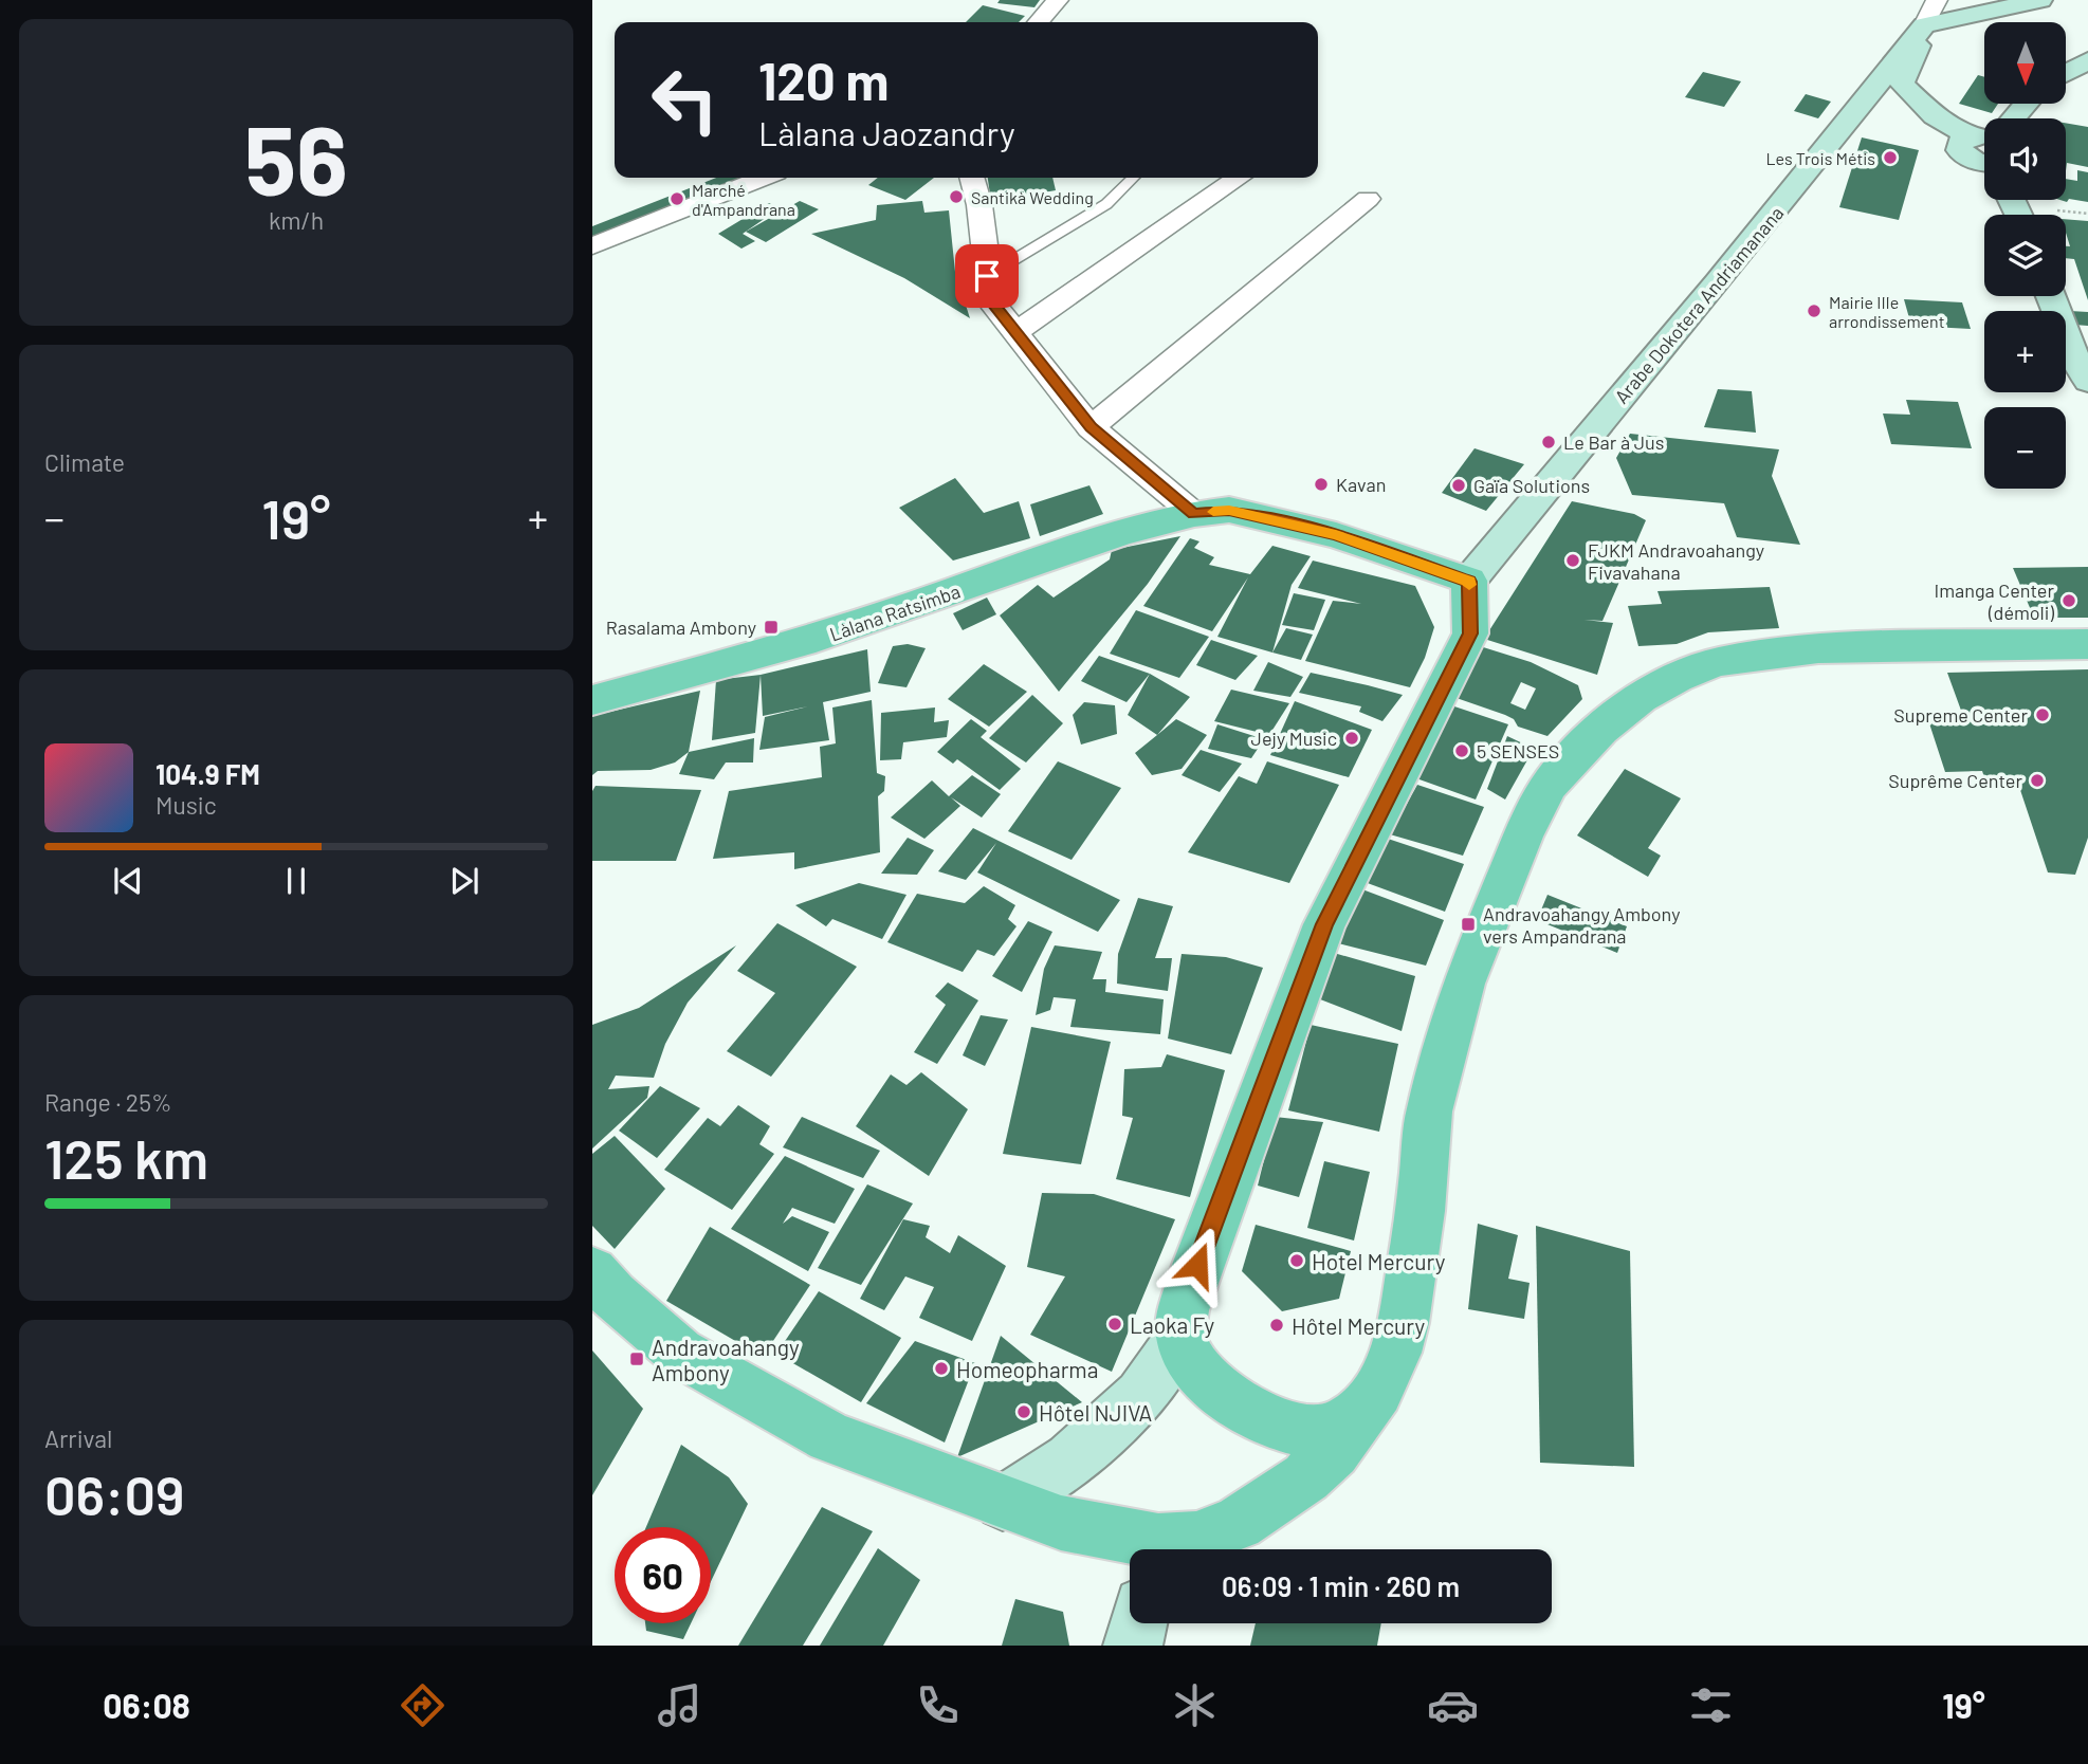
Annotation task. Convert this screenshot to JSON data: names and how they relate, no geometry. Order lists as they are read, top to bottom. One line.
{"streets":{"main road":["Làlana Ratsimba"],"street":["Arabe Dokotera Andriamanana"]},"crossings":[["Arabe Dokotera Andriamanana","Làlana Ratsimba"]],"places":{"other":["Les Trois Métis","Santikà Wedding","Marché d'Ampandrana","Mairie IIIe arrondissement","Le Bar à Jus","Kavan","Gaïa Solutions","FJKM Andravoahangy Fivavahana","Imanga Center (démoli)","Supreme Center","Jejy Music","5 SENSES","Suprême Center","Hotel Mercury","Laoka Fy","Hôtel Mercury","Homeopharma","Hôtel NJIVA"],"transit":["Rasalama Ambony","Andravoahangy Ambony vers Ampandrana","Andravoahangy Ambony"]},"north":"bottom","page":{"tile":[["56","km/h"],"Climate",["Range · 25%","125 km"],["Arrival","06:09"]],"map_buttons":["+","−"],"turn":["120 m","Làlana Jaozandry"],"heat":["−","19°","+"],"song":["104.9 FM","Music"],"limit":"60","trip":"06:09 · 1 min · 260 m","tabs":["06:08","19°"]}}
